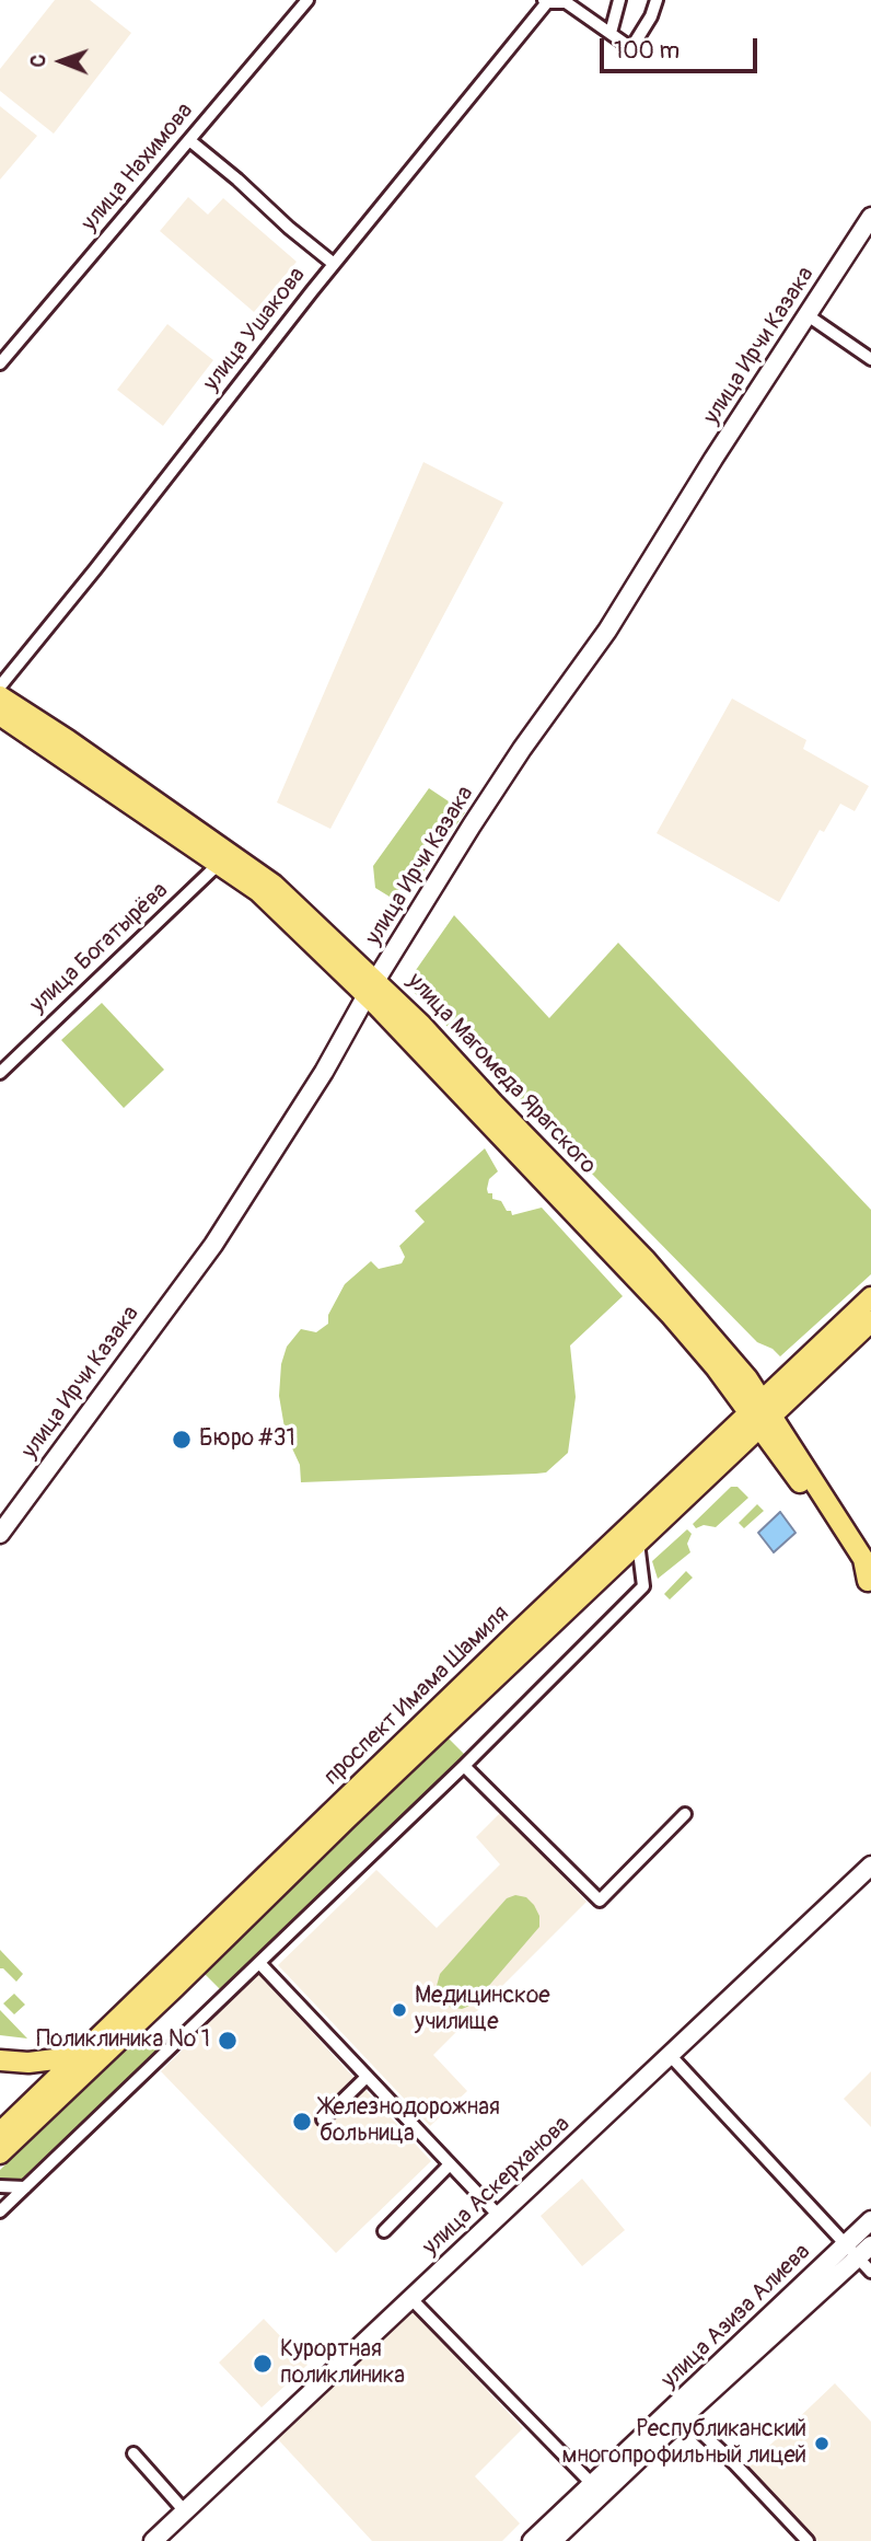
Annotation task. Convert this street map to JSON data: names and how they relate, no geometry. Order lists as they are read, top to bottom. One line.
{"streets":{"main road":["улица Ирчи Казака","улица Магомеда Ярагского","проспект Имама Шамиля","улица Аскерханова","улица Азиза Алиева"],"street":["улица Нахимова","улица Ушакова","улица Богатырёва"]},"crossings":[["улица Ирчи Казака","улица Магомеда Ярагского"],["улица Богатырёва","улица Магомеда Ярагского"],["улица Магомеда Ярагского","проспект Имама Шамиля"]],"places":["Бюро #31","Медицинское училище","Поликлиника № 1","Железнодорожная больница","Курортная поликлиника","Республиканский многопрофильный лицей"],"scale_bar":"100 m","north":"left"}
